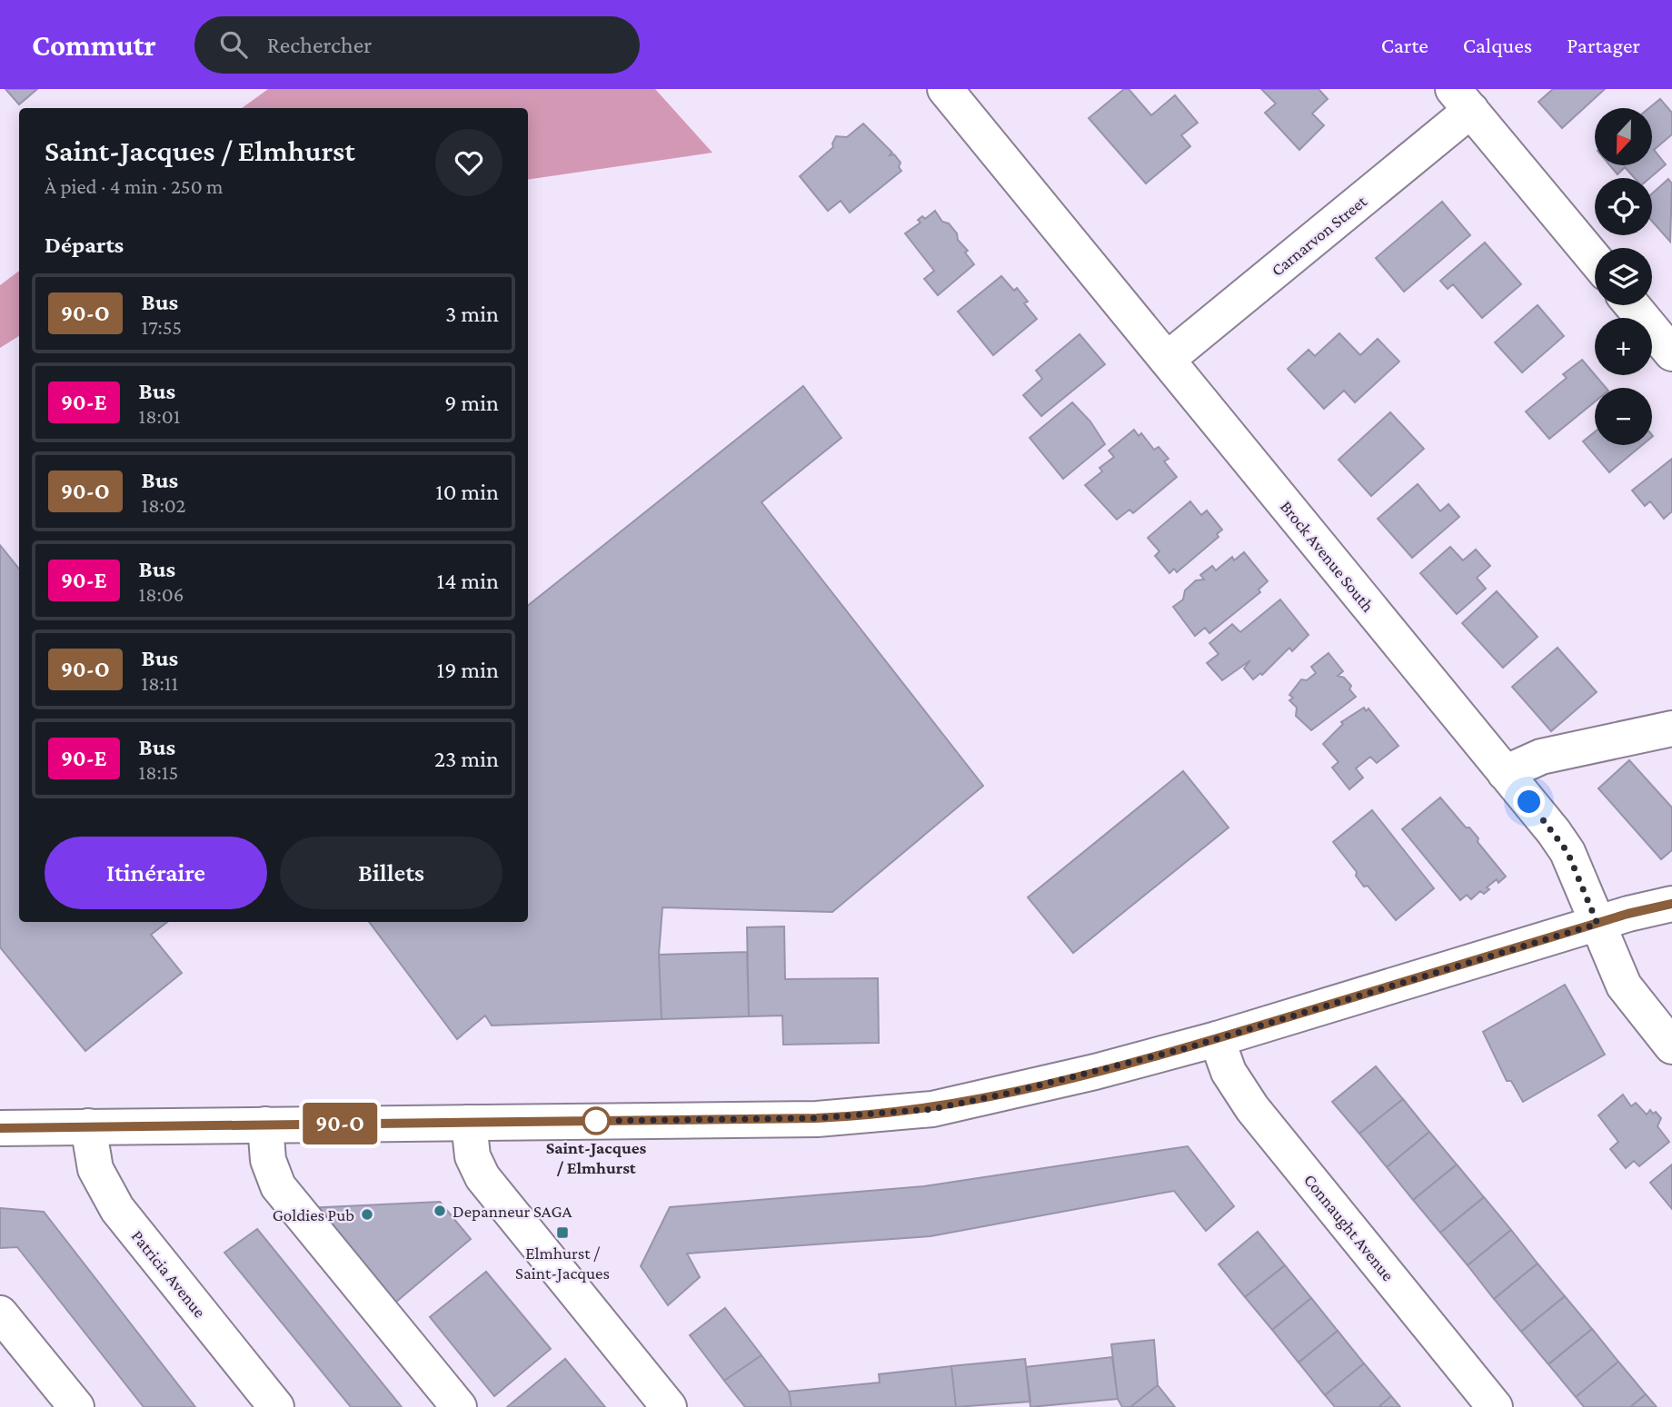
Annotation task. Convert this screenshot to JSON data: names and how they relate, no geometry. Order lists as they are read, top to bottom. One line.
{"streets":{"street":["Carnarvon Street","Brock Avenue South","Connaught Avenue","Patricia Avenue"]},"crossings":[["Carnarvon Street","Brock Avenue South"]],"places":{"other":["Saint-Jacques / Elmhurst","Depanneur SAGA","Goldies Pub"],"transit":["Elmhurst / Saint-Jacques"]},"lines":["bus line 90-O"],"north":"bottom","page":{"header":"Commutr","search":"Rechercher","nav":["Carte","Calques","Partager"],"on_map":"90-O","map_buttons":["+","−"],"heading":[["Saint-Jacques / Elmhurst","À pied · 4 min · 250 m"],"Départs"],"list":[{"mark":"90-O","name":"Bus","note":"17:55","value":"3 min"},{"mark":"90-E","name":"Bus","note":"18:01","value":"9 min"},{"mark":"90-O","name":"Bus","note":"18:02","value":"10 min"},{"mark":"90-E","name":"Bus","note":"18:06","value":"14 min"},{"mark":"90-O","name":"Bus","note":"18:11","value":"19 min"},{"mark":"90-E","name":"Bus","note":"18:15","value":"23 min"}],"buttons":["Itinéraire","Billets"]}}
